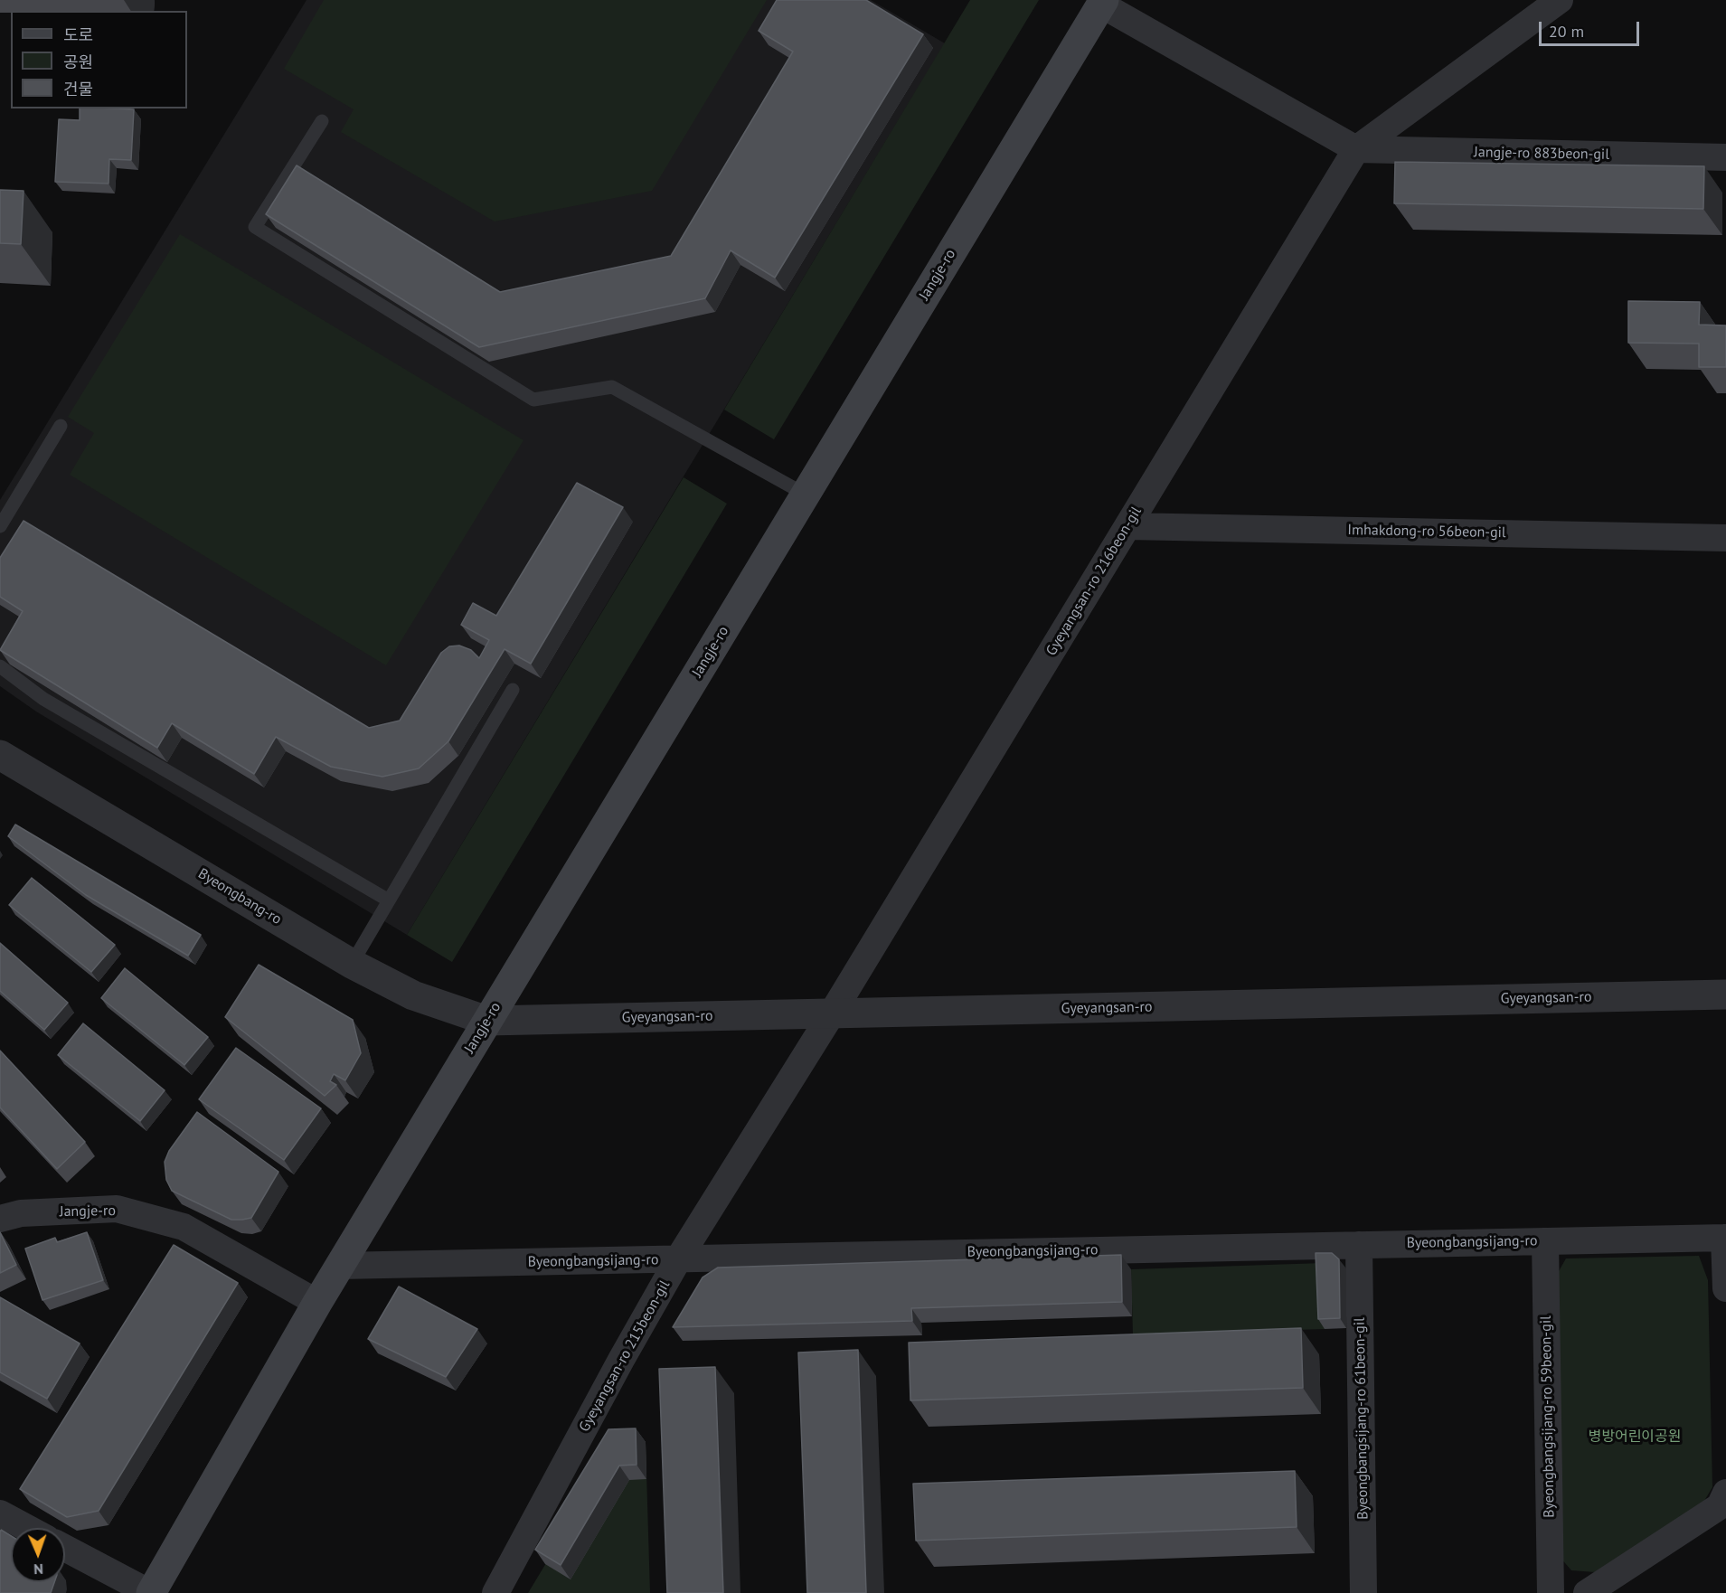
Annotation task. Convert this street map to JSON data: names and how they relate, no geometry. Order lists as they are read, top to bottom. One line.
{"streets":{"main road":["Jangje-ro"],"street":["Jangje-ro 883beon-gil","Imhakdong-ro 56beon-gil","Gyeyangsan-ro 216beon-gil","Byeongbang-ro","Gyeyangsan-ro","Byeongbangsijang-ro","Gyeyangsan-ro 215beon-gil","Byeongbangsijang-ro 59beon-gil","Byeongbangsijang-ro 61beon-gil"]},"crossings":[["Jangje-ro 883beon-gil","Jangje-ro"],["Jangje-ro 883beon-gil","Gyeyangsan-ro 216beon-gil"],["Jangje-ro","Byeongbang-ro"],["Jangje-ro","Gyeyangsan-ro"],["Jangje-ro","Byeongbangsijang-ro"],["Imhakdong-ro 56beon-gil","Gyeyangsan-ro 216beon-gil"],["Gyeyangsan-ro 216beon-gil","Gyeyangsan-ro"],["Gyeyangsan-ro 216beon-gil","Gyeyangsan-ro 215beon-gil"],["Byeongbang-ro","Gyeyangsan-ro"],["Gyeyangsan-ro","Gyeyangsan-ro 215beon-gil"],["Byeongbangsijang-ro","Gyeyangsan-ro 215beon-gil"],["Byeongbangsijang-ro","Byeongbangsijang-ro 59beon-gil"],["Byeongbangsijang-ro","Byeongbangsijang-ro 61beon-gil"]],"parks":["병방어린이공원"],"legend":["도로","공원","건물"],"scale_bar":"20 m","north":"bottom"}
